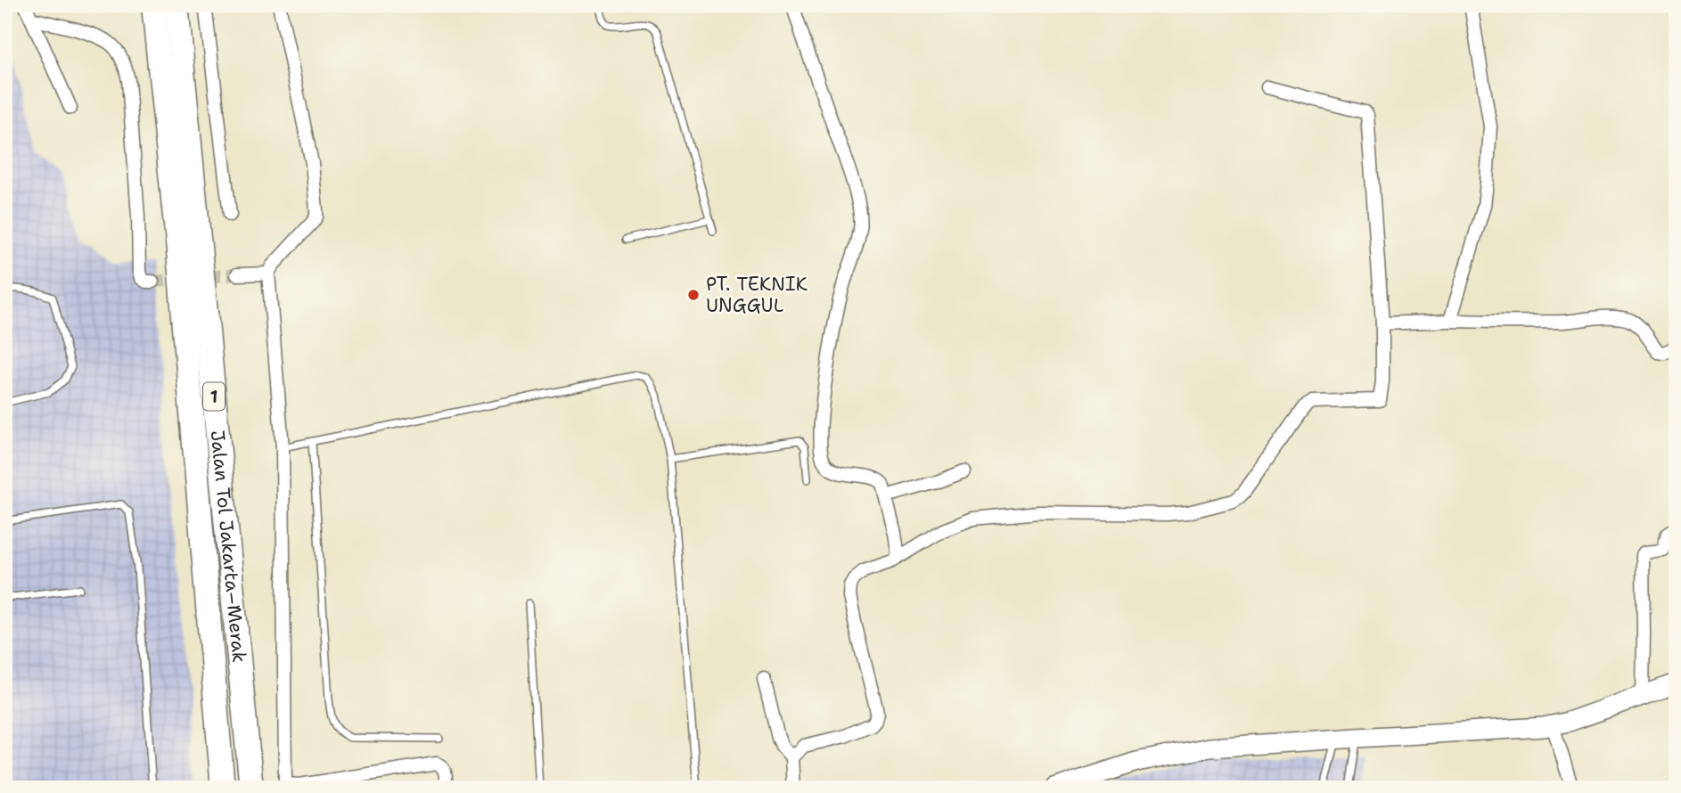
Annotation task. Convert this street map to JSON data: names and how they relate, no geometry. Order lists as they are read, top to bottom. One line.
{"streets":{"highway":["1","Jalan Tol Jakarta–Merak"]},"places":["PT. TEKNIK UNGGUL"]}
